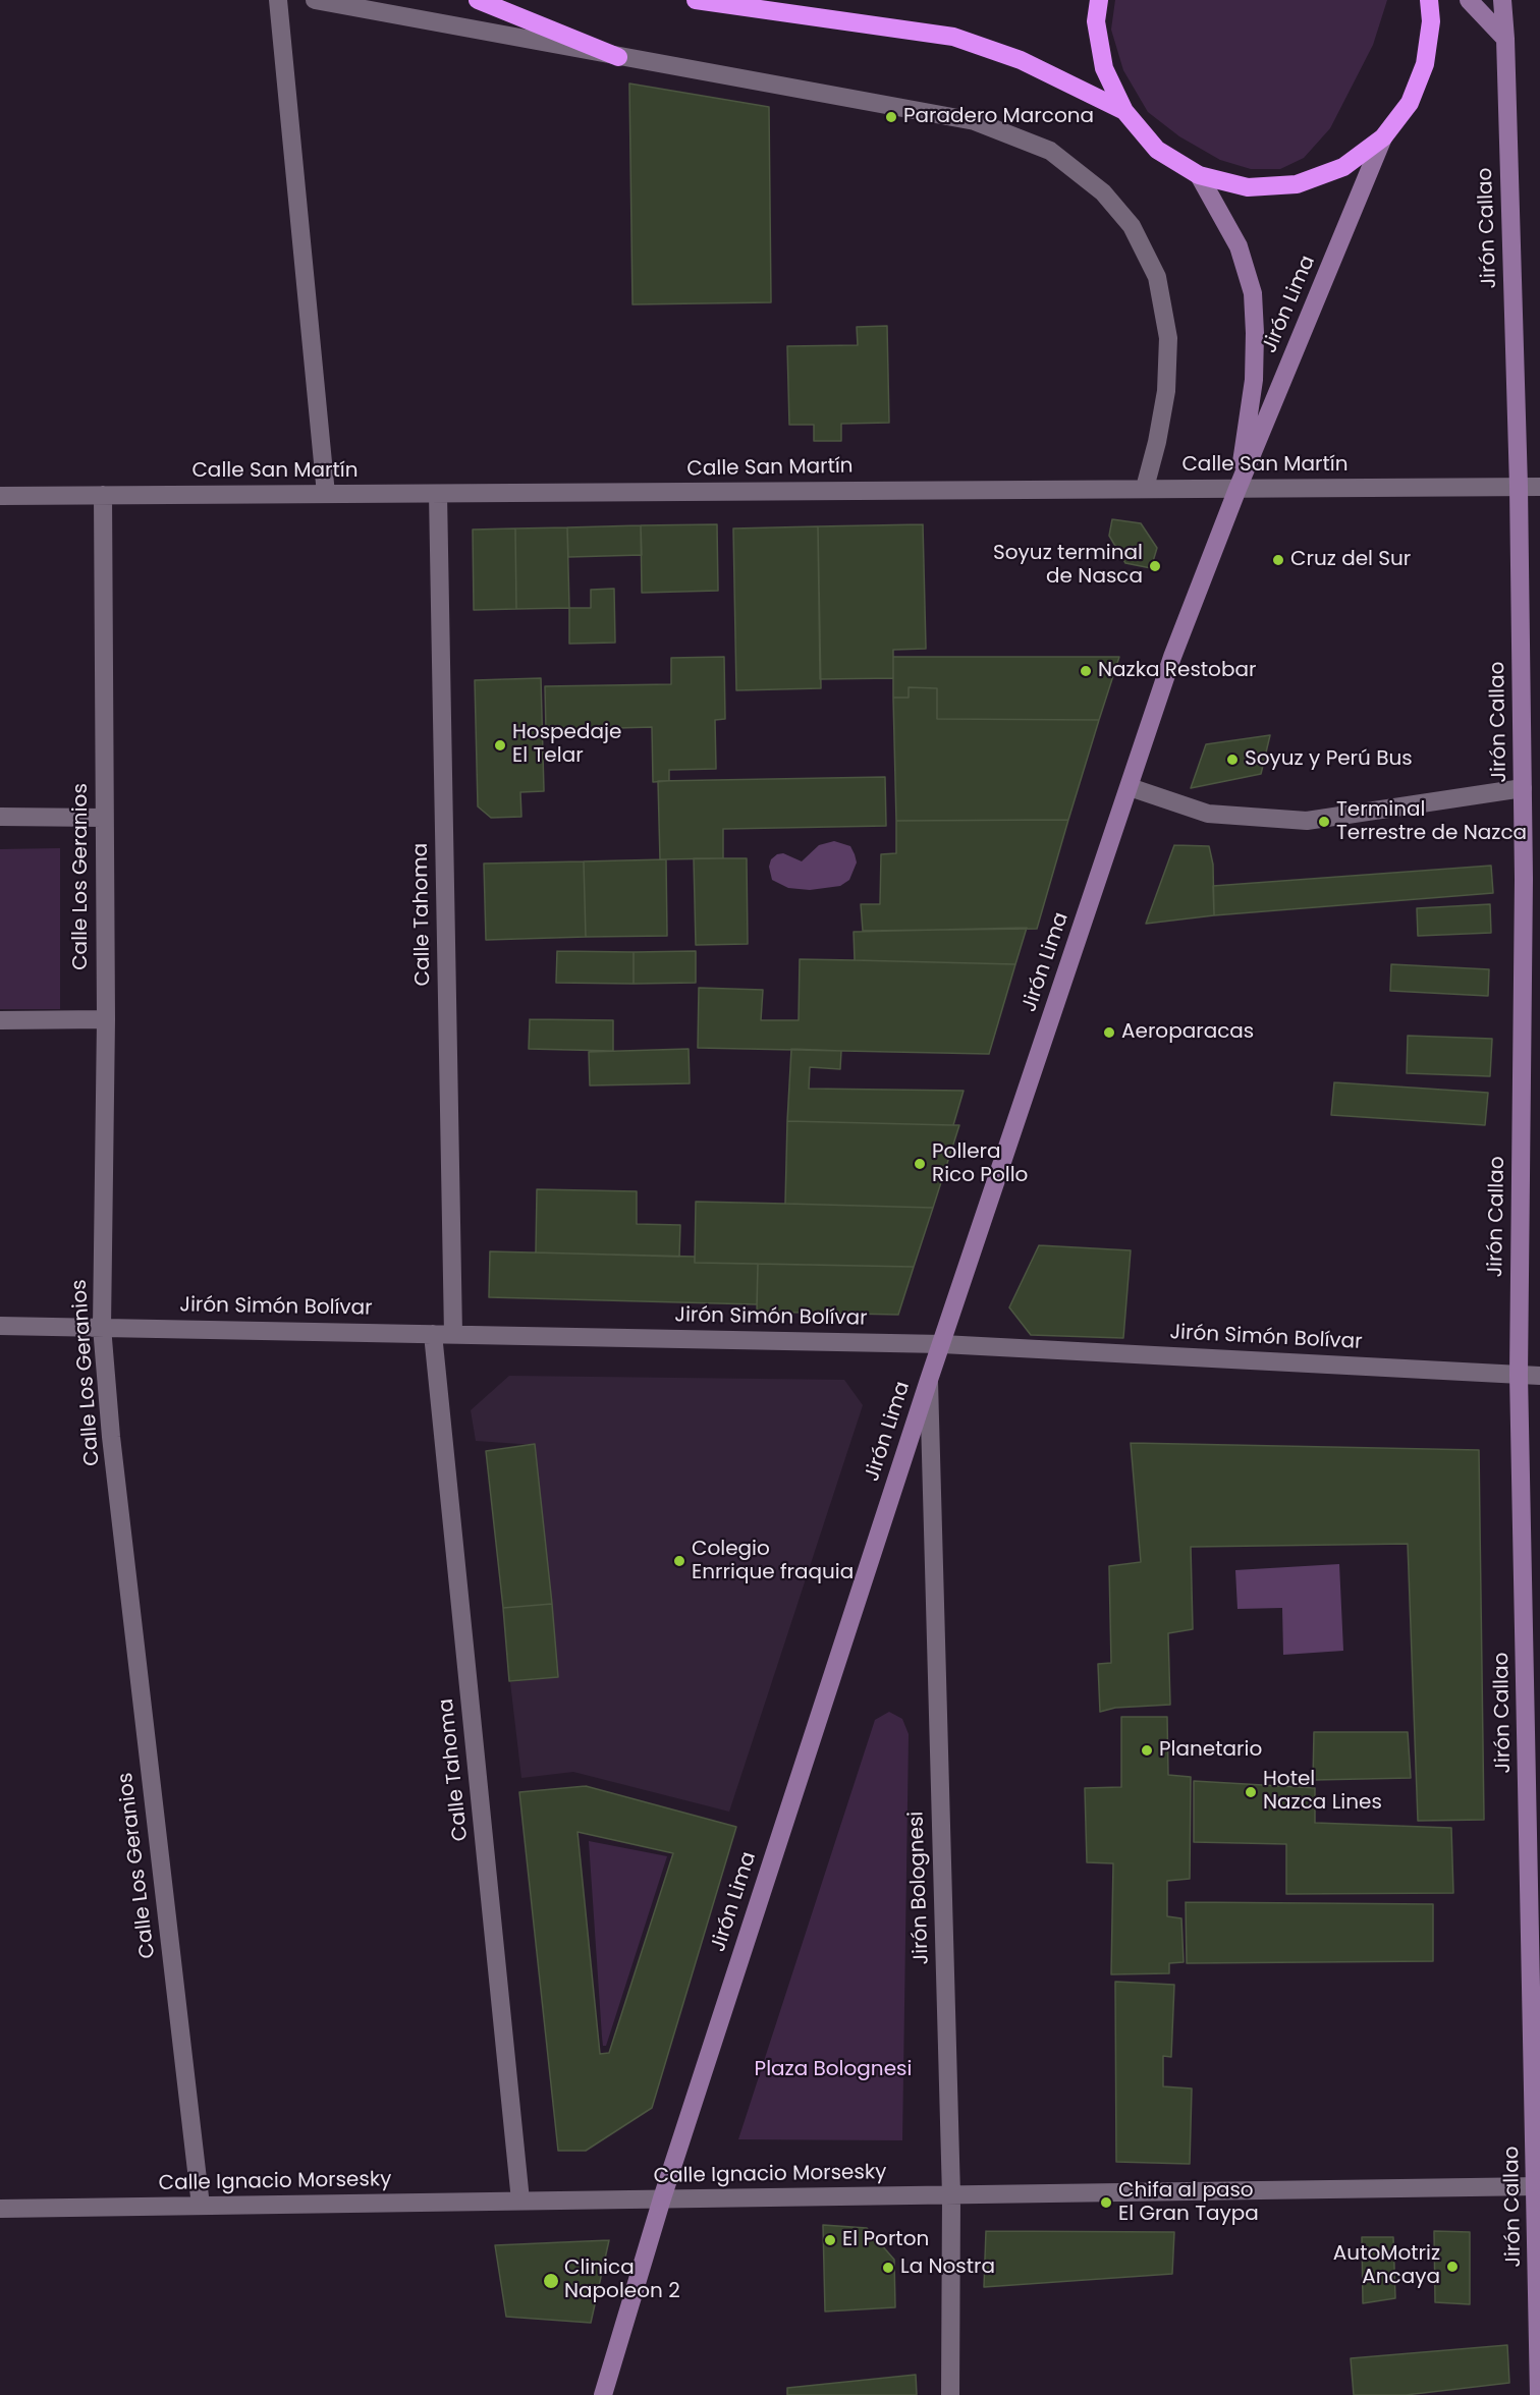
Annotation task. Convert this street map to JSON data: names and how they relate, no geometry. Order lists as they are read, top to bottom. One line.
{"streets":{"street":["Jirón Callao","Jirón Lima","Calle San Martín","Calle Los Geranios","Calle Tahoma","Jirón Simón Bolívar","Jirón Bolognesi","Calle Ignacio Morsesky"]},"crossings":[["Jirón Callao","Calle San Martín"],["Jirón Callao","Jirón Simón Bolívar"],["Jirón Callao","Calle Ignacio Morsesky"],["Jirón Lima","Calle San Martín"],["Jirón Lima","Jirón Simón Bolívar"],["Jirón Lima","Jirón Bolognesi"],["Jirón Lima","Calle Ignacio Morsesky"],["Calle San Martín","Calle Los Geranios"],["Calle San Martín","Calle Tahoma"],["Calle Los Geranios","Jirón Simón Bolívar"],["Calle Los Geranios","Calle Ignacio Morsesky"],["Calle Tahoma","Jirón Simón Bolívar"],["Calle Tahoma","Calle Ignacio Morsesky"],["Jirón Bolognesi","Calle Ignacio Morsesky"]],"parks":["Plaza Bolognesi"],"places":["Paradero Marcona","Cruz del Sur","Soyuz terminal de Nasca","Nazka Restobar","Hospedaje El Telar","Soyuz y Perú Bus","Terminal Terrestre de Nazca","Aeroparacas","Pollera Rico Pollo","Colegio Enrrique fraquia","Planetario","Hotel Nazca Lines","Chifa al paso El Gran Taypa","El Porton","AutoMotriz Ancaya","La Nostra","Clinica Napoleon 2"]}
